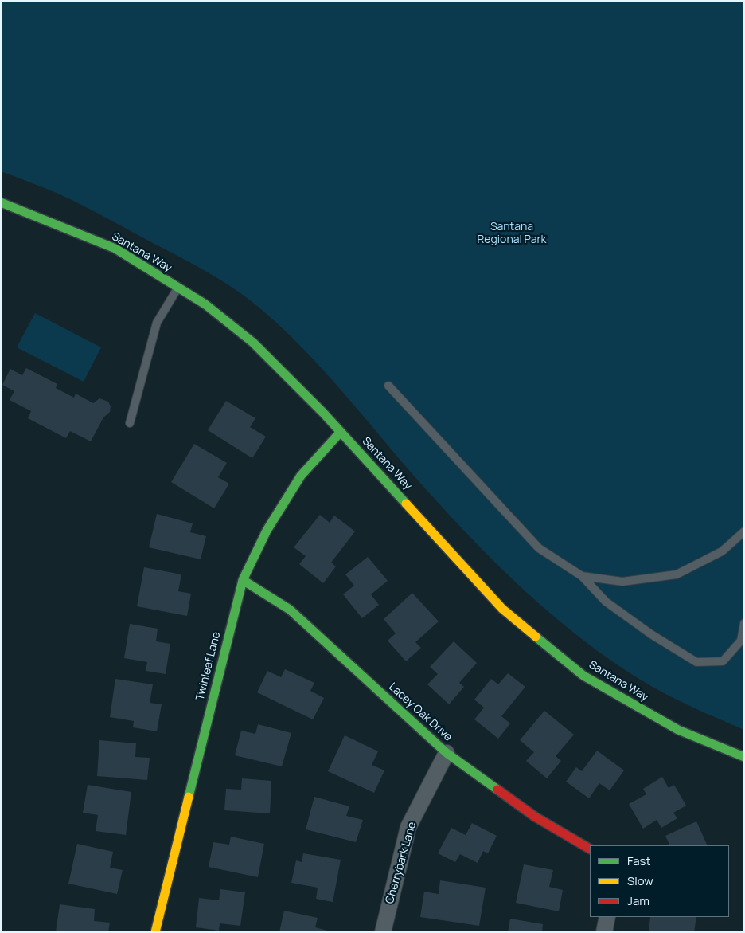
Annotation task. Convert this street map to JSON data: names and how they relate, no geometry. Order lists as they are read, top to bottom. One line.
{"streets":{"street":["Santana Way","Twinleaf Lane","Lacey Oak Drive","Cherrybark Lane"]},"crossings":[["Santana Way","Twinleaf Lane"],["Twinleaf Lane","Lacey Oak Drive"],["Lacey Oak Drive","Cherrybark Lane"]],"parks":["Santana Regional Park"],"legend":["Fast","Slow","Jam"]}
